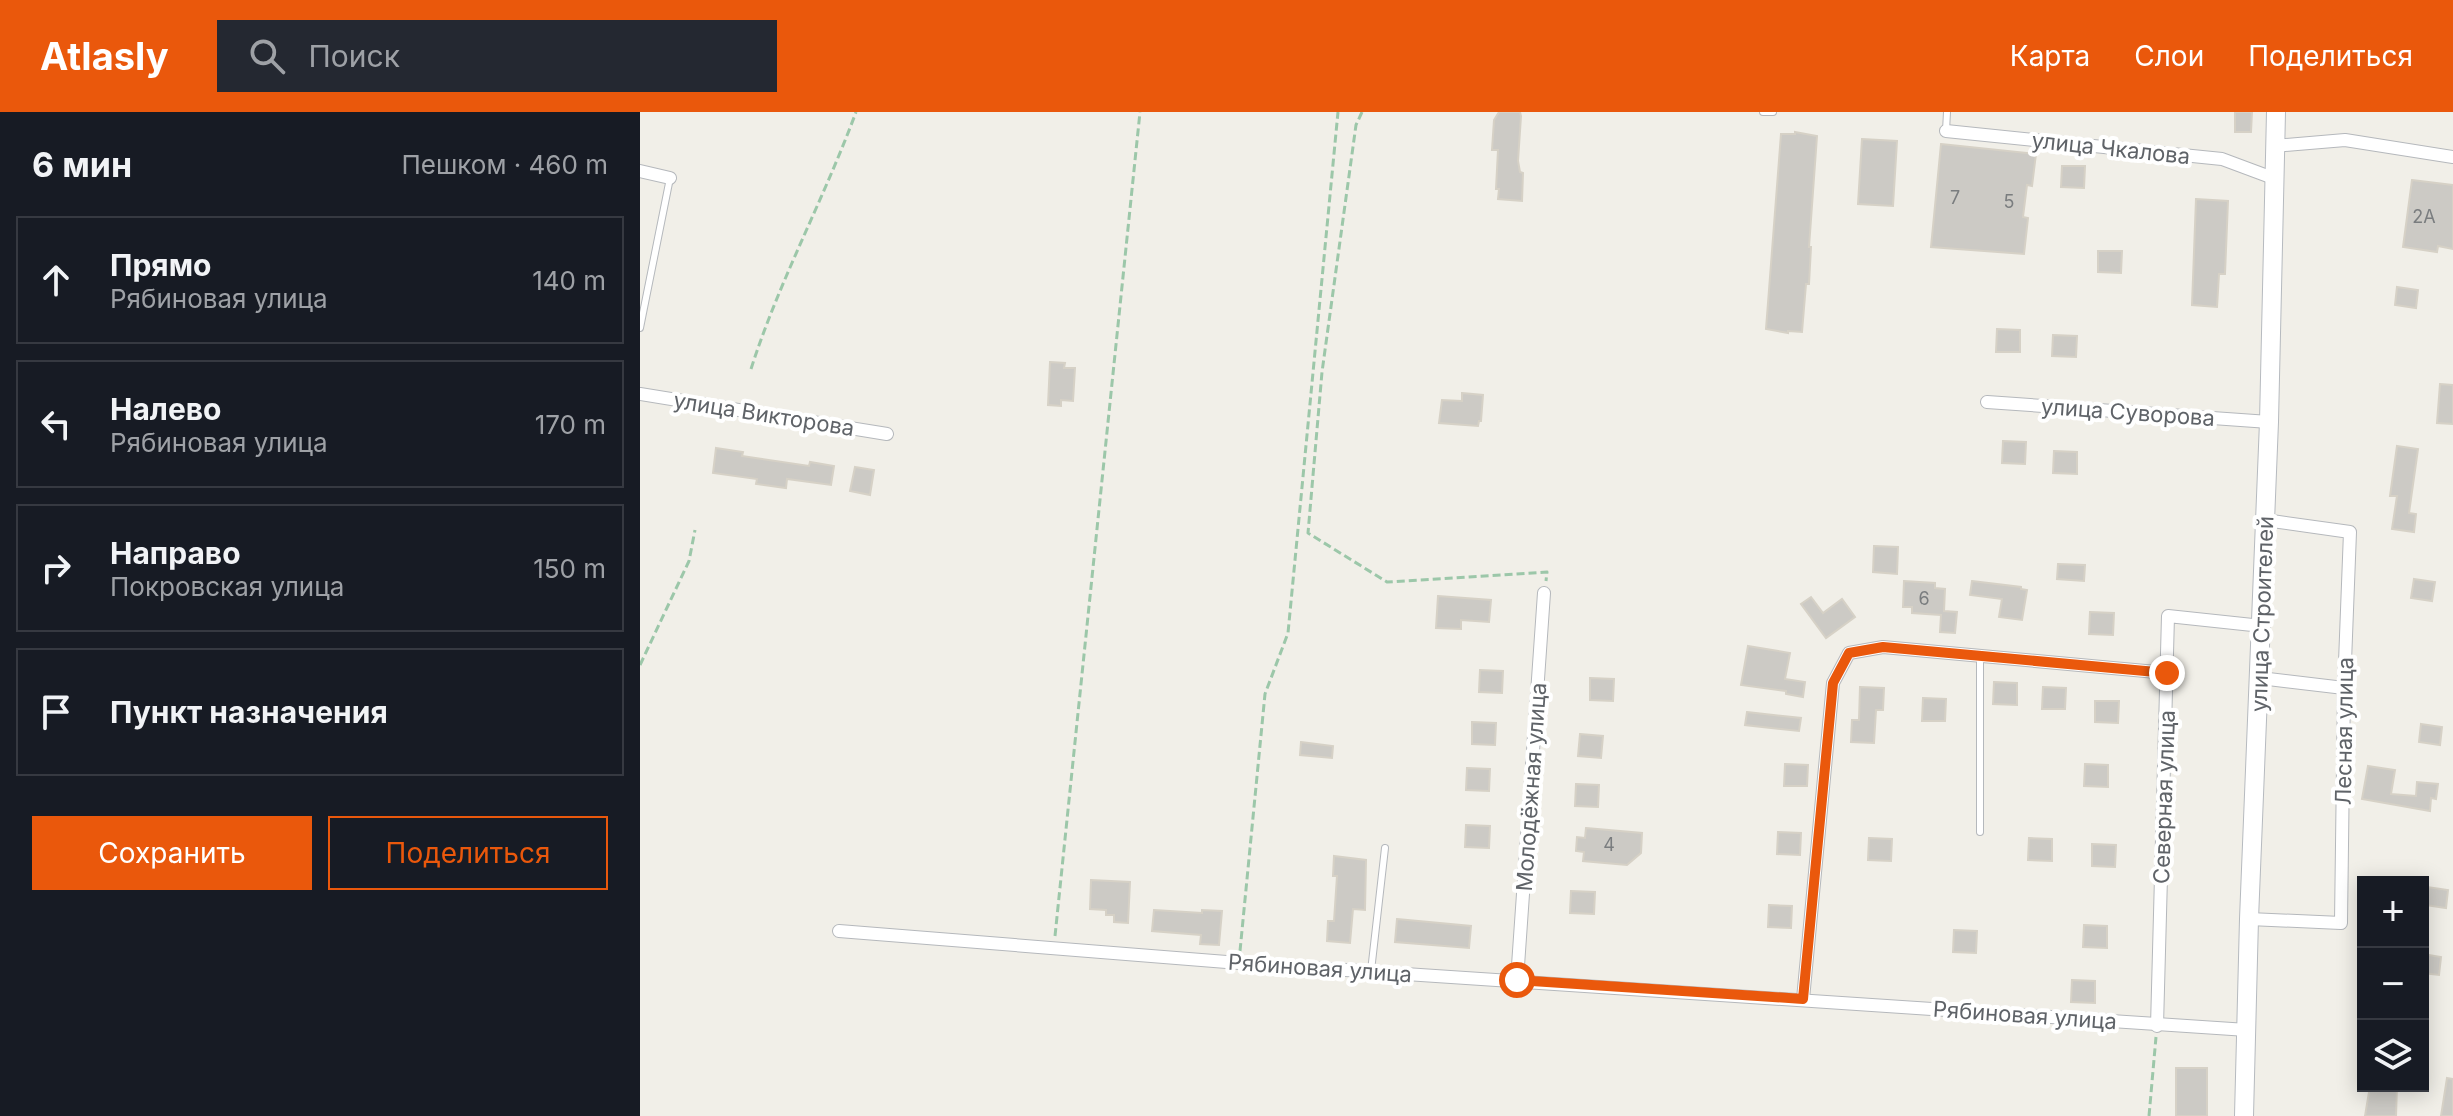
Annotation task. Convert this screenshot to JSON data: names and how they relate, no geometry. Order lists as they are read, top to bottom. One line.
{"streets":{"main road":["улица Строителей"],"street":["улица Чкалова","улица Суворова","улица Викторова","Лесная улица","Молодёжная улица","Северная улица","Рябиновая улица"]},"crossings":[["улица Чкалова","улица Строителей"],["улица Суворова","улица Строителей"],["улица Строителей","Лесная улица"],["улица Строителей","Северная улица"],["улица Строителей","Рябиновая улица"],["Молодёжная улица","Рябиновая улица"],["Северная улица","Рябиновая улица"]],"house_numbers":["7","5","2А","6","4"],"page":{"header":"Atlasly","search":"Поиск","nav":["Карта","Слои","Поделиться"],"heading":["6 мин","Пешком · 460 m"],"list":[["Прямо","Рябиновая улица","140 m"],["Налево","Рябиновая улица","170 m"],["Направо","Покровская улица","150 m"],"Пункт назначения"],"buttons":["Сохранить","Поделиться"],"map_buttons":["+","−"]}}
